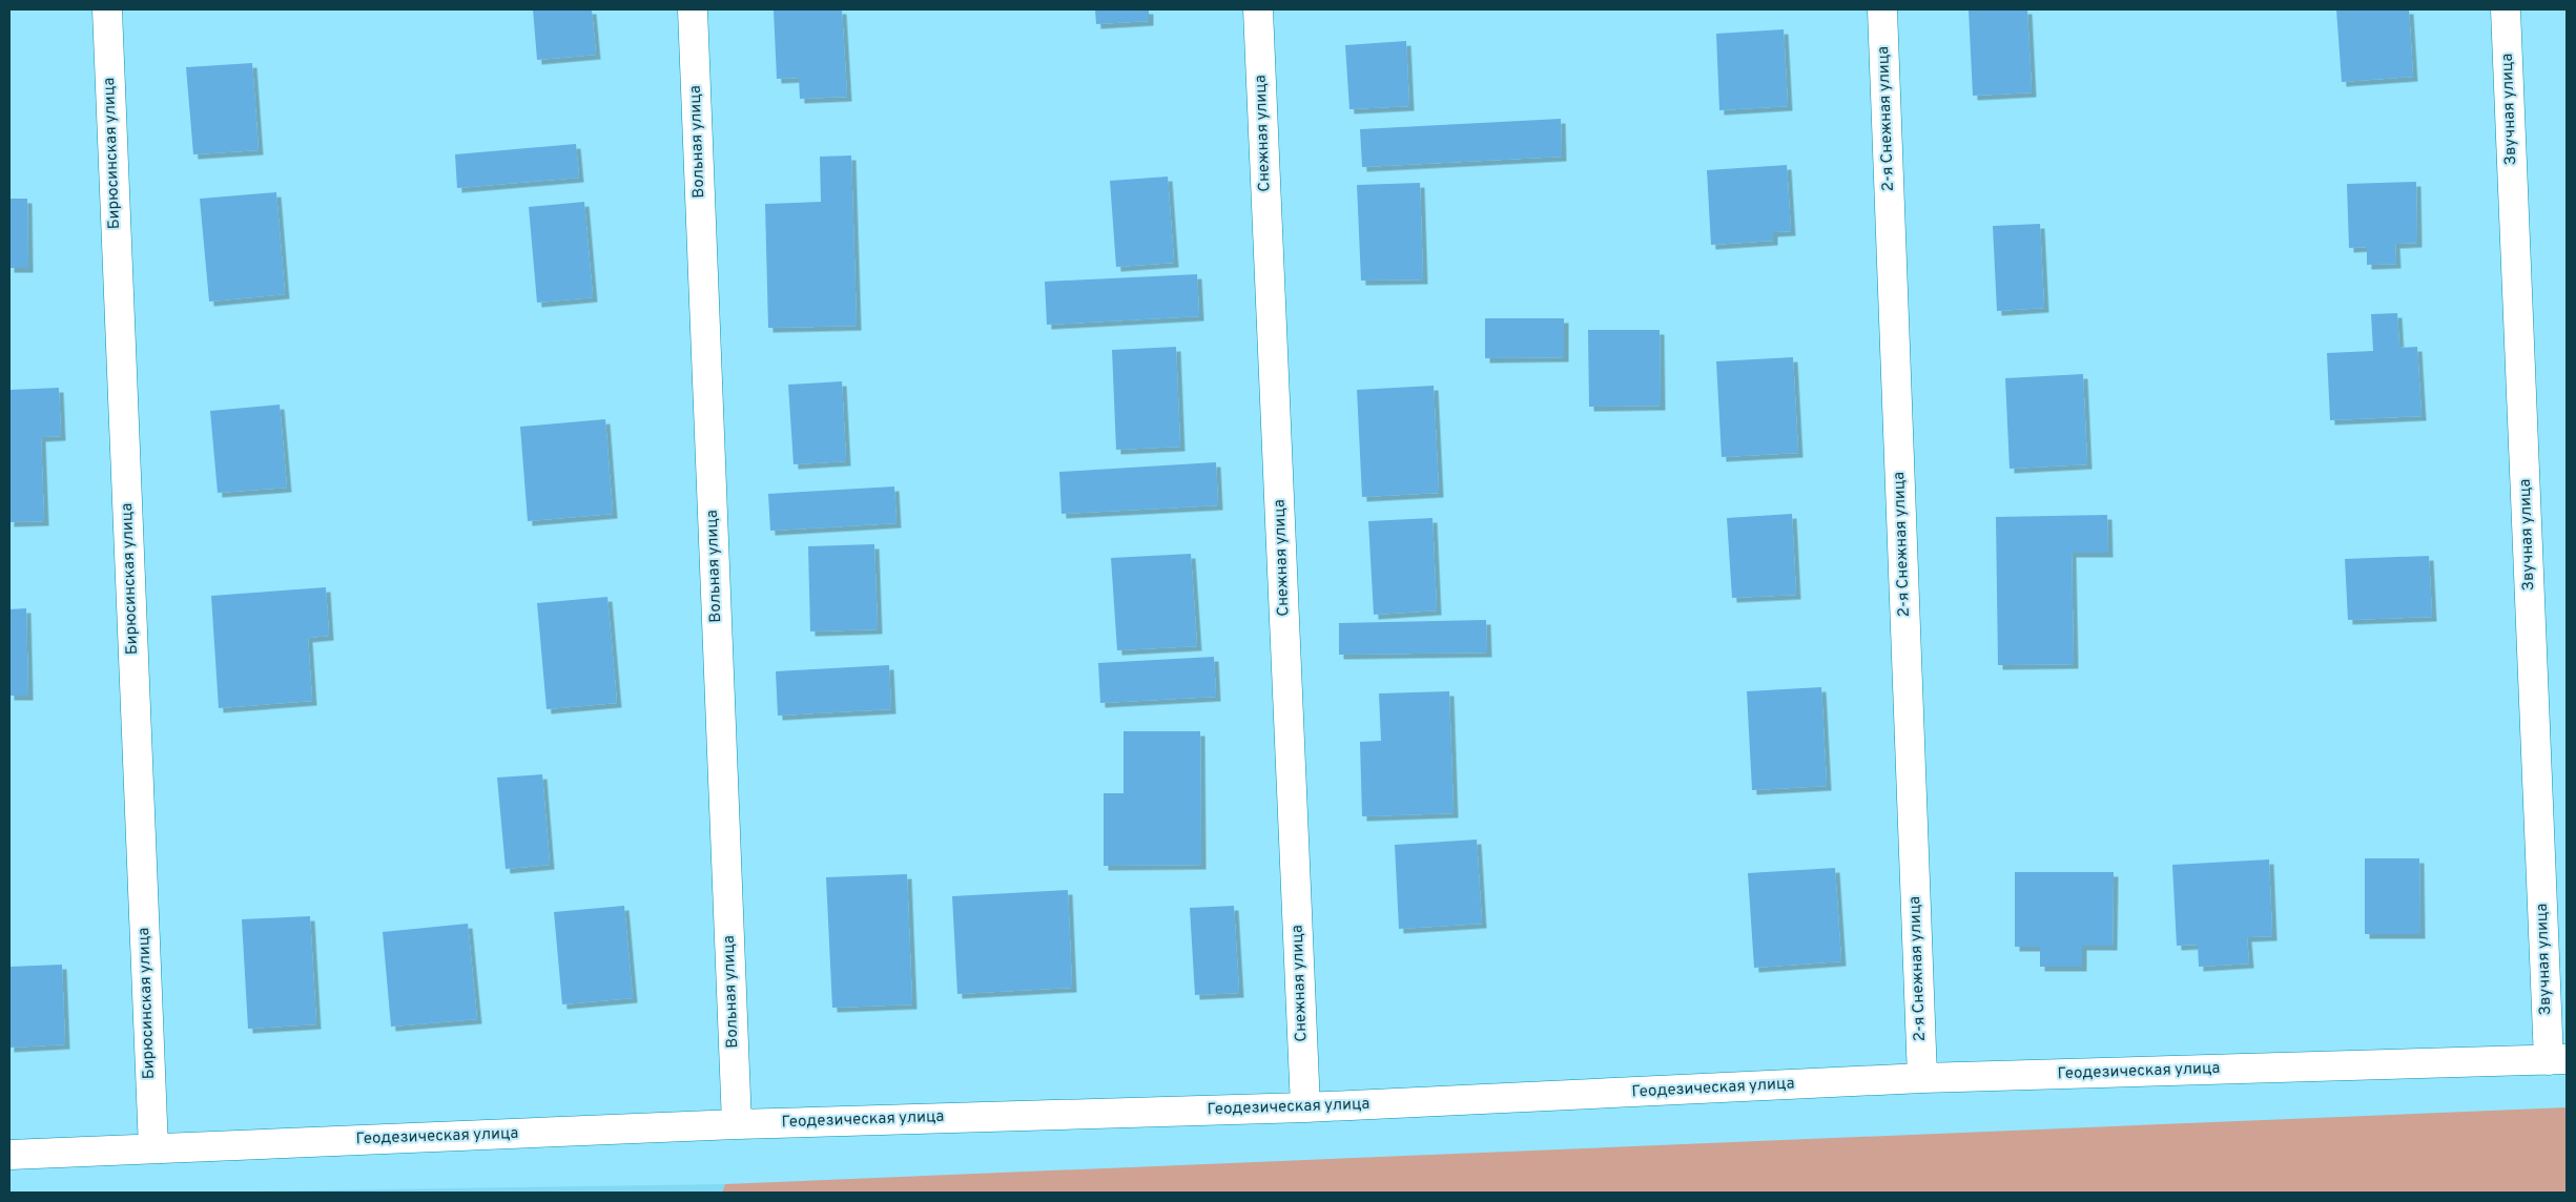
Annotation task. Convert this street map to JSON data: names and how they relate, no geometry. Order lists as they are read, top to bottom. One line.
{"streets":{"street":["Звучная улица","2-я Снежная улица","Снежная улица","Вольная улица","Бирюсинская улица","Геодезическая улица"]},"crossings":[["Звучная улица","Геодезическая улица"],["2-я Снежная улица","Геодезическая улица"],["Снежная улица","Геодезическая улица"],["Вольная улица","Геодезическая улица"],["Бирюсинская улица","Геодезическая улица"]]}
